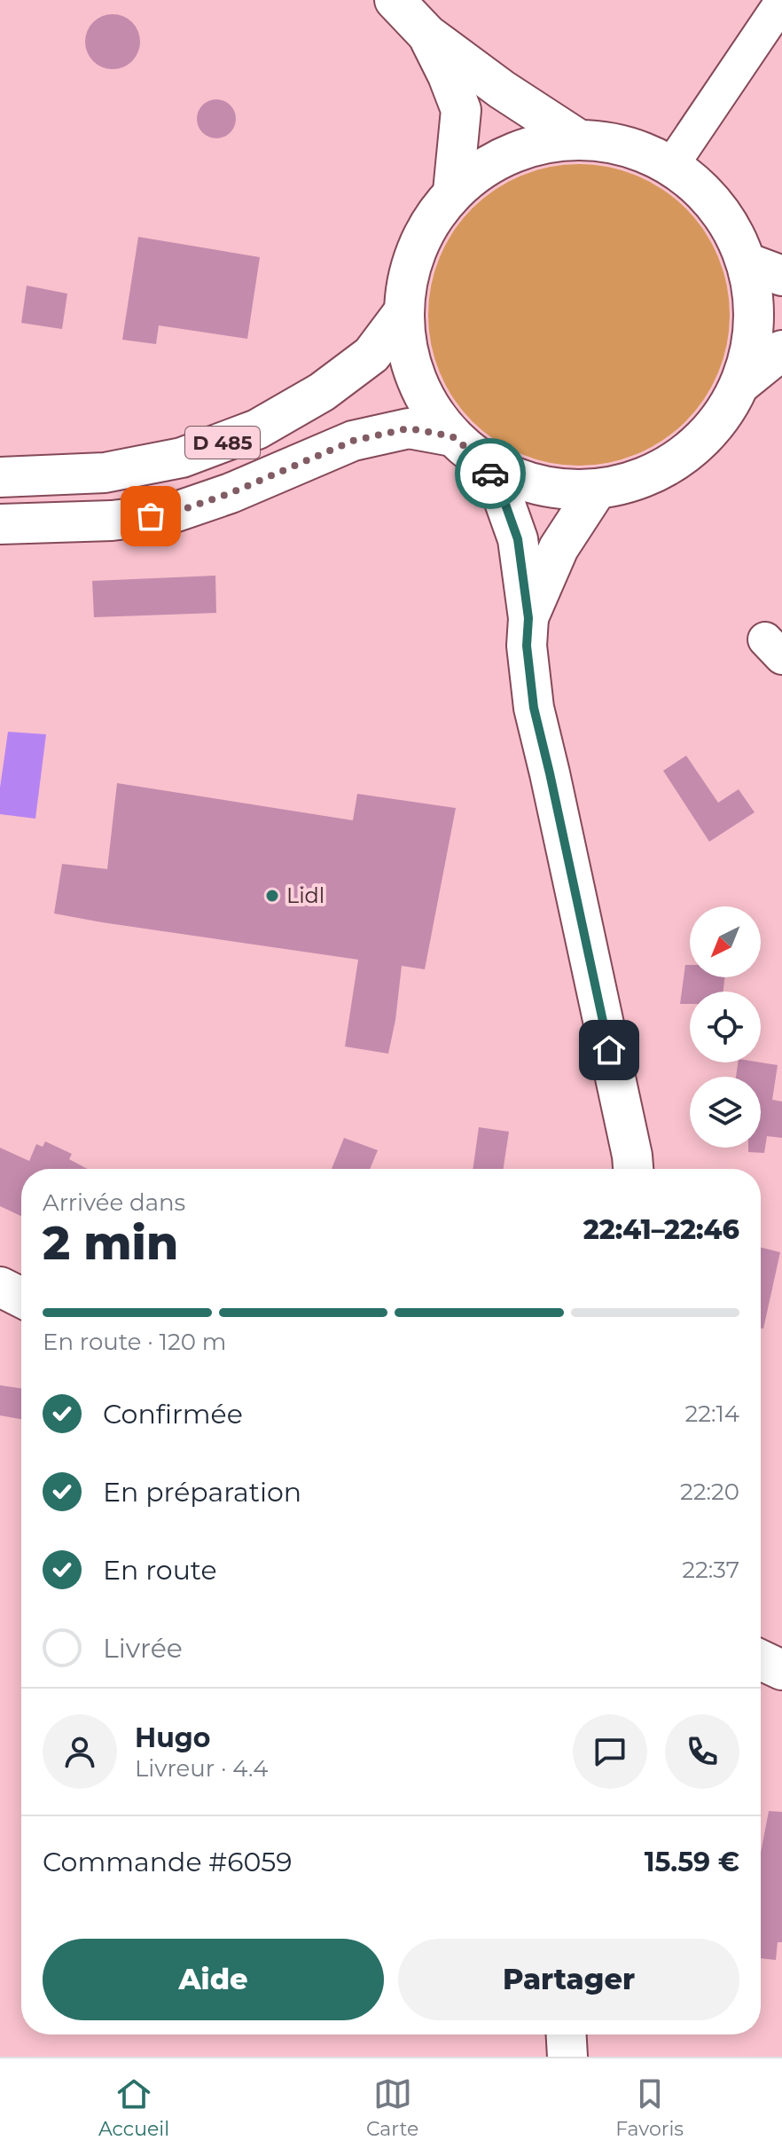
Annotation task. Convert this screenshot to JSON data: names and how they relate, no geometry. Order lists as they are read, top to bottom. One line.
{"streets":{"main road":["D 485"]},"places":["Lidl"],"north":"bottom left","page":{"heading":["2 min","Arrivée dans","22:41–22:46"],"panel":["Hugo","Livreur · 4.4","Commande #6059","15.59 €"],"bar":"En route · 120 m","list":[["Confirmée","22:14"],["En préparation","22:20"],["En route","22:37"],"Livrée"],"buttons":["Aide","Partager"],"tabs":["Accueil","Carte","Favoris"]}}
